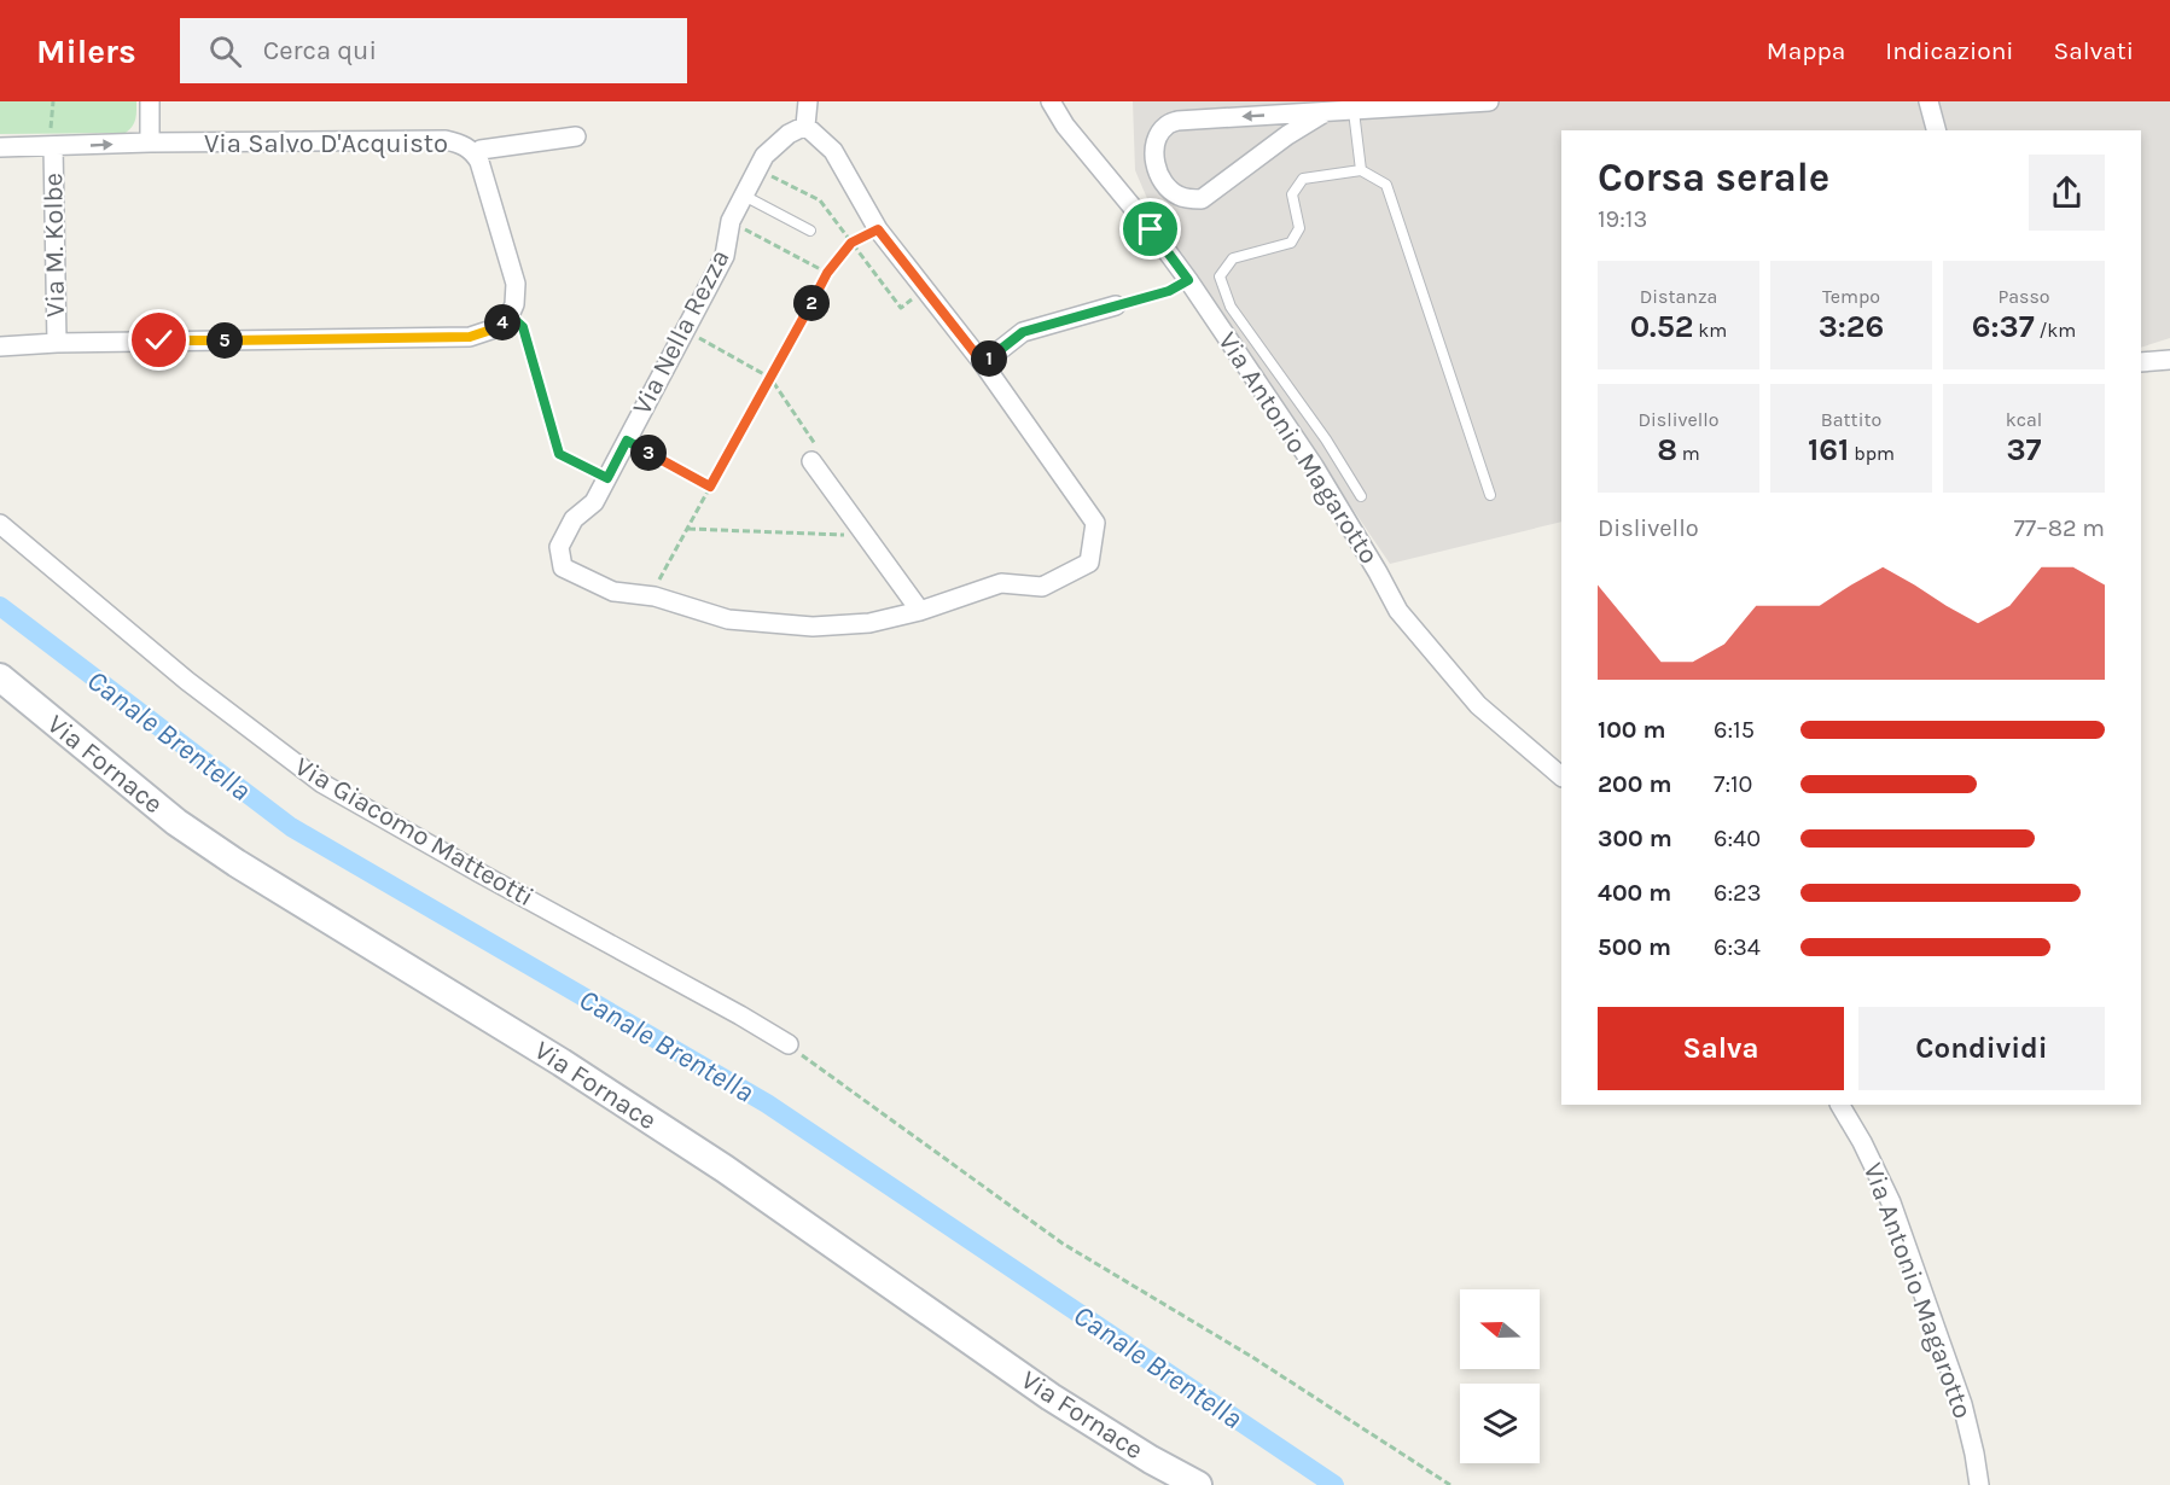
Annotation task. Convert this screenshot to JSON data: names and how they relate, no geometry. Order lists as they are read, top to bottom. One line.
{"streets":{"street":["Via Salvo D'Acquisto","Via M. Kolbe","Via Nella Rezza","Via Antonio Magarotto","Via Fornace","Via Giacomo Matteotti"]},"crossings":[["Via Salvo D'Acquisto","Via M. Kolbe"]],"water":["Canale Brentella"],"north":"left","page":{"header":"Milers","search":"Cerca qui","nav":["Mappa","Indicazioni","Salvati"],"heading":["Corsa serale","19:13"],"stats":[["Distanza","0.52 km"],["Tempo","3:26"],["Passo","6:37 /km"],["Dislivello","8 m"],["Battito","161 bpm"],["kcal","37"]],"pins":["2","4","5","1","3"],"chart":["Dislivello","77–82 m"],"list":[{"name":"100 m","note":"6:15"},{"name":"200 m","note":"7:10"},{"name":"300 m","note":"6:40"},{"name":"400 m","note":"6:23"},{"name":"500 m","note":"6:34"}],"buttons":["Salva","Condividi"]}}
